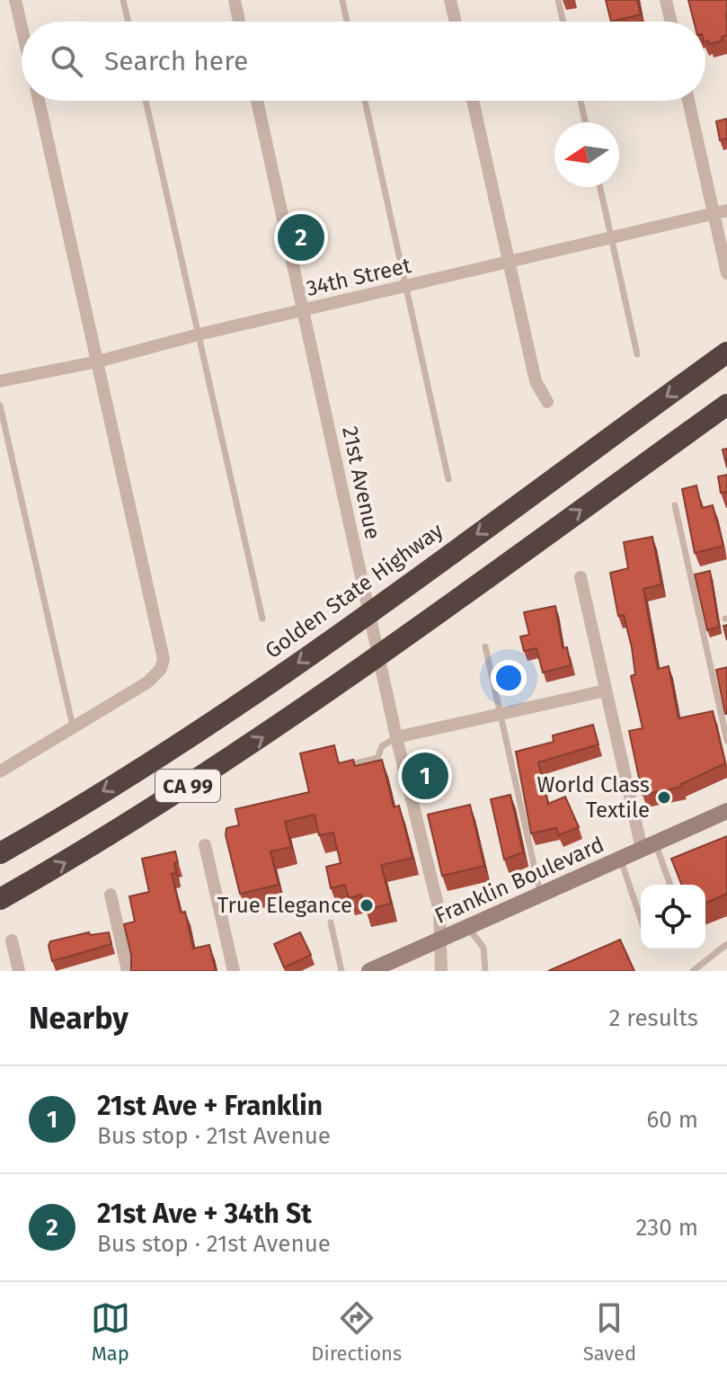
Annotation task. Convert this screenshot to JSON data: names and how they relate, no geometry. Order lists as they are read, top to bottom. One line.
{"streets":{"highway":["Golden State Highway","CA 99"],"main road":["Franklin Boulevard"],"street":["34th Street","21st Avenue"]},"crossings":[["34th Street","21st Avenue"],["21st Avenue","Franklin Boulevard"]],"places":["World Class Textile","True Elegance"],"north":"left","page":{"search":"Search here","pins":["2","1"],"heading":["Nearby","2 results"],"list":[{"mark":"1","name":"21st Ave + Franklin","note":"Bus stop · 21st Avenue","value":"60 m"},{"mark":"2","name":"21st Ave + 34th St","note":"Bus stop · 21st Avenue","value":"230 m"}],"nav":["Map","Directions","Saved"]}}
